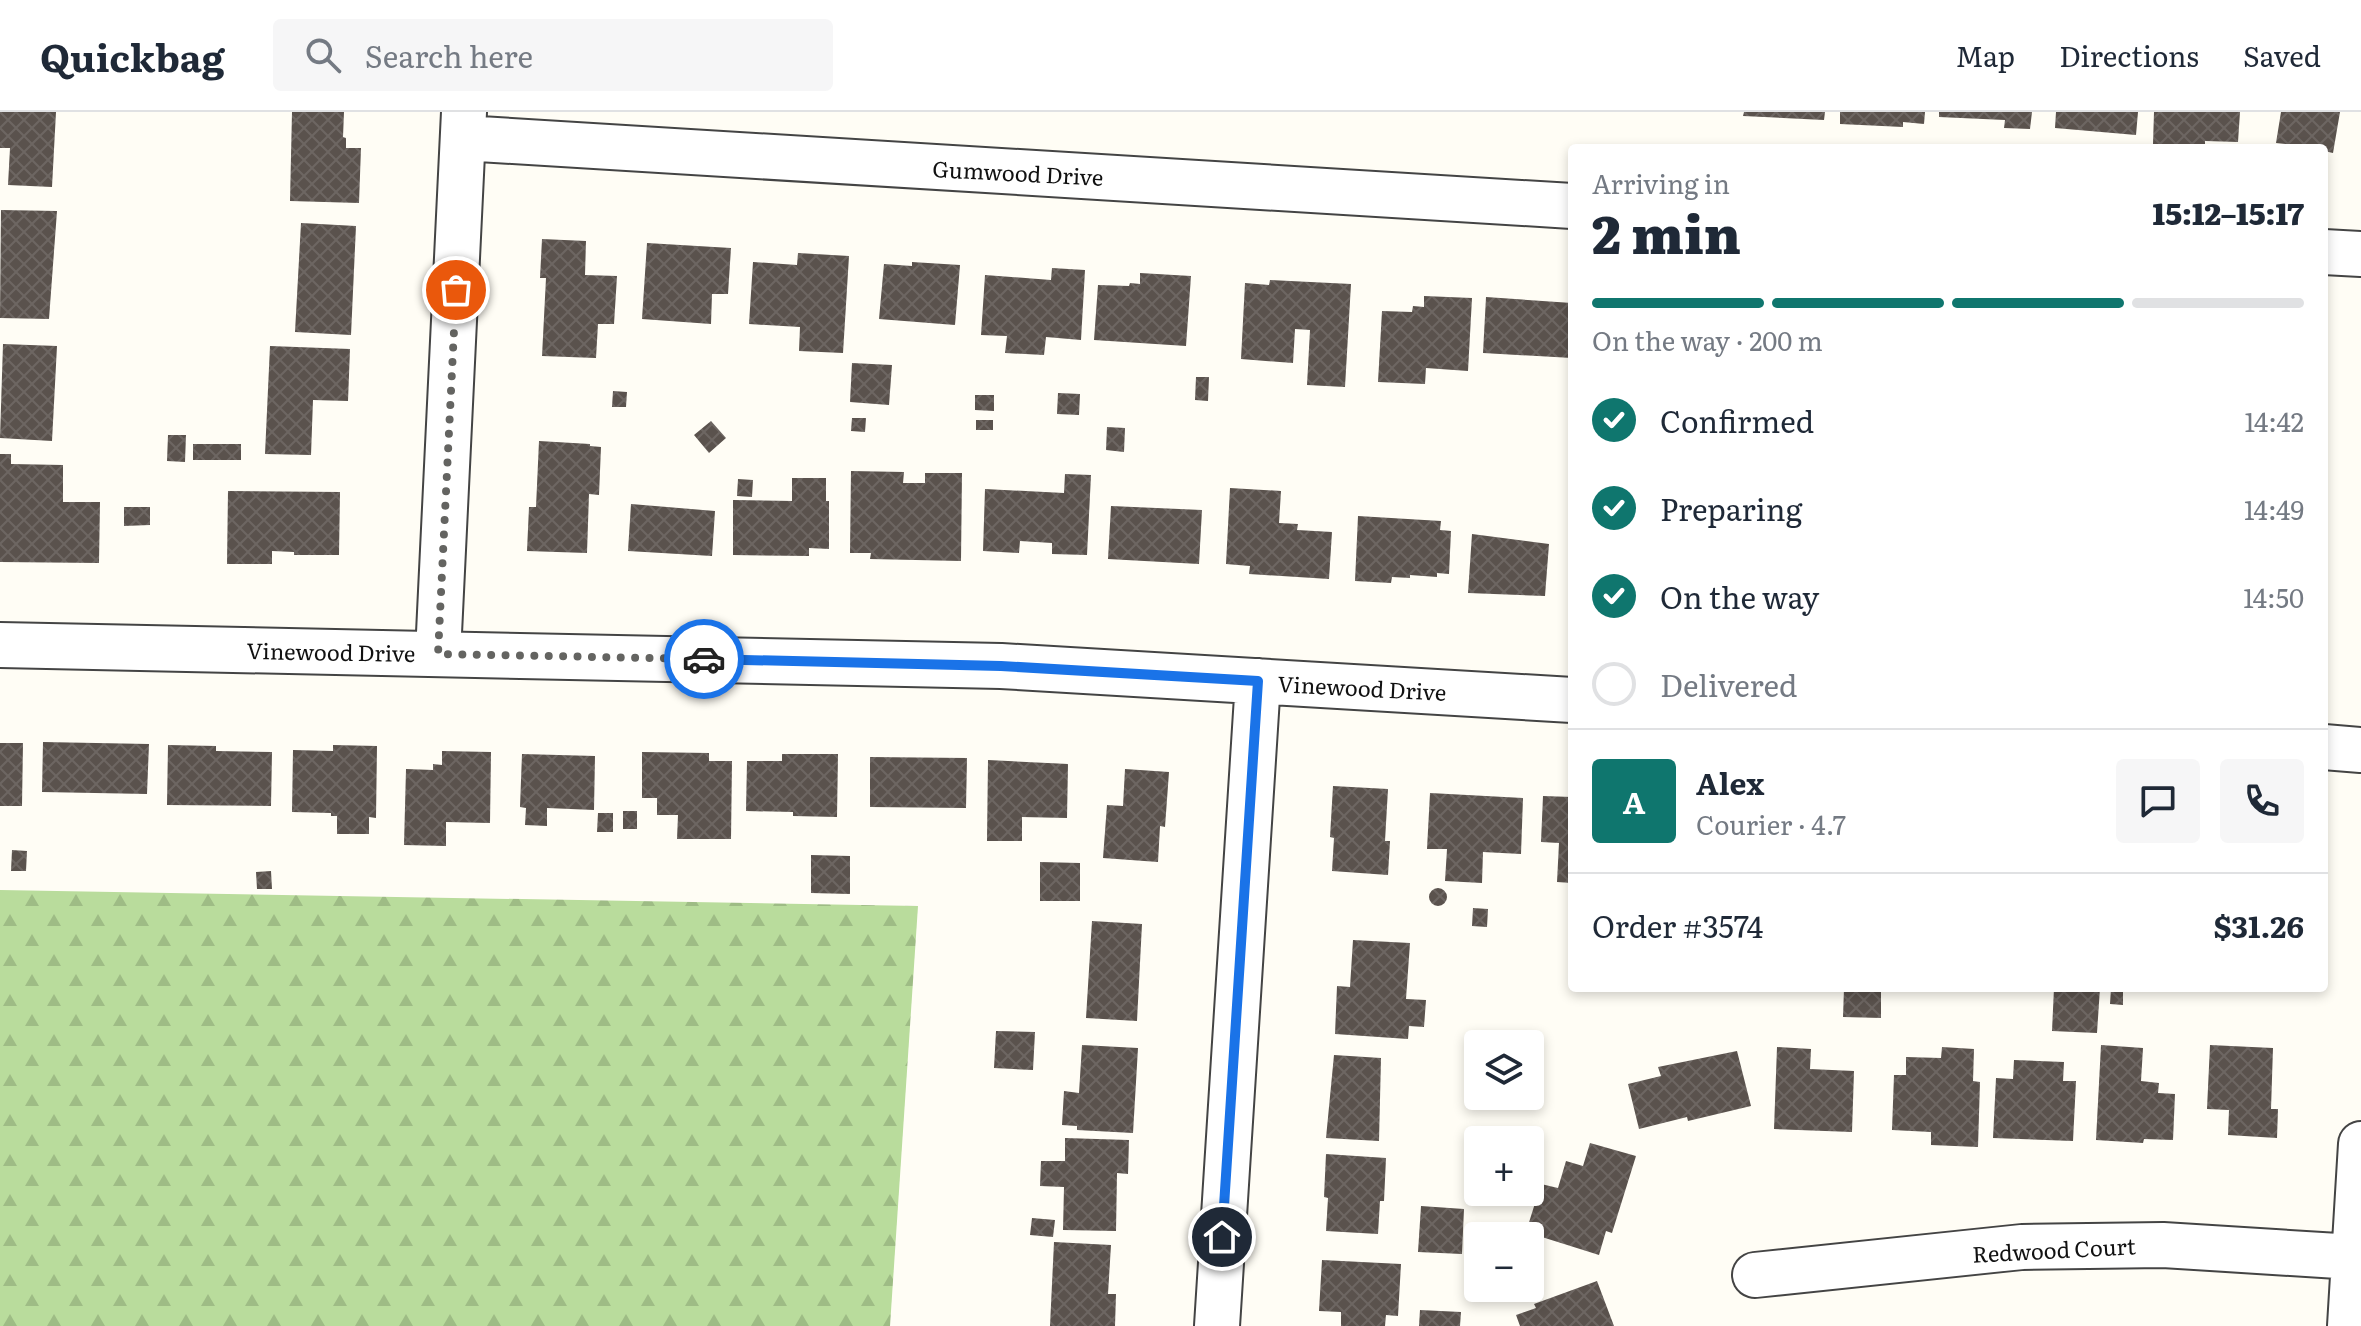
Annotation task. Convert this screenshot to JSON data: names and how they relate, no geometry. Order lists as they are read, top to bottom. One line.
{"streets":{"street":["Gumwood Drive","Vinewood Drive","Redwood Court"]},"page":{"header":"Quickbag","search":"Search here","nav":["Map","Directions","Saved"],"heading":["2 min","Arriving in","15:12–15:17"],"panel":["Alex","Courier · 4.7","Order #3574","$31.26"],"bar":"On the way · 200 m","list":[["Confirmed","14:42"],["Preparing","14:49"],["On the way","14:50"],"Delivered"],"round":"A","map_buttons":["+","−"]}}
